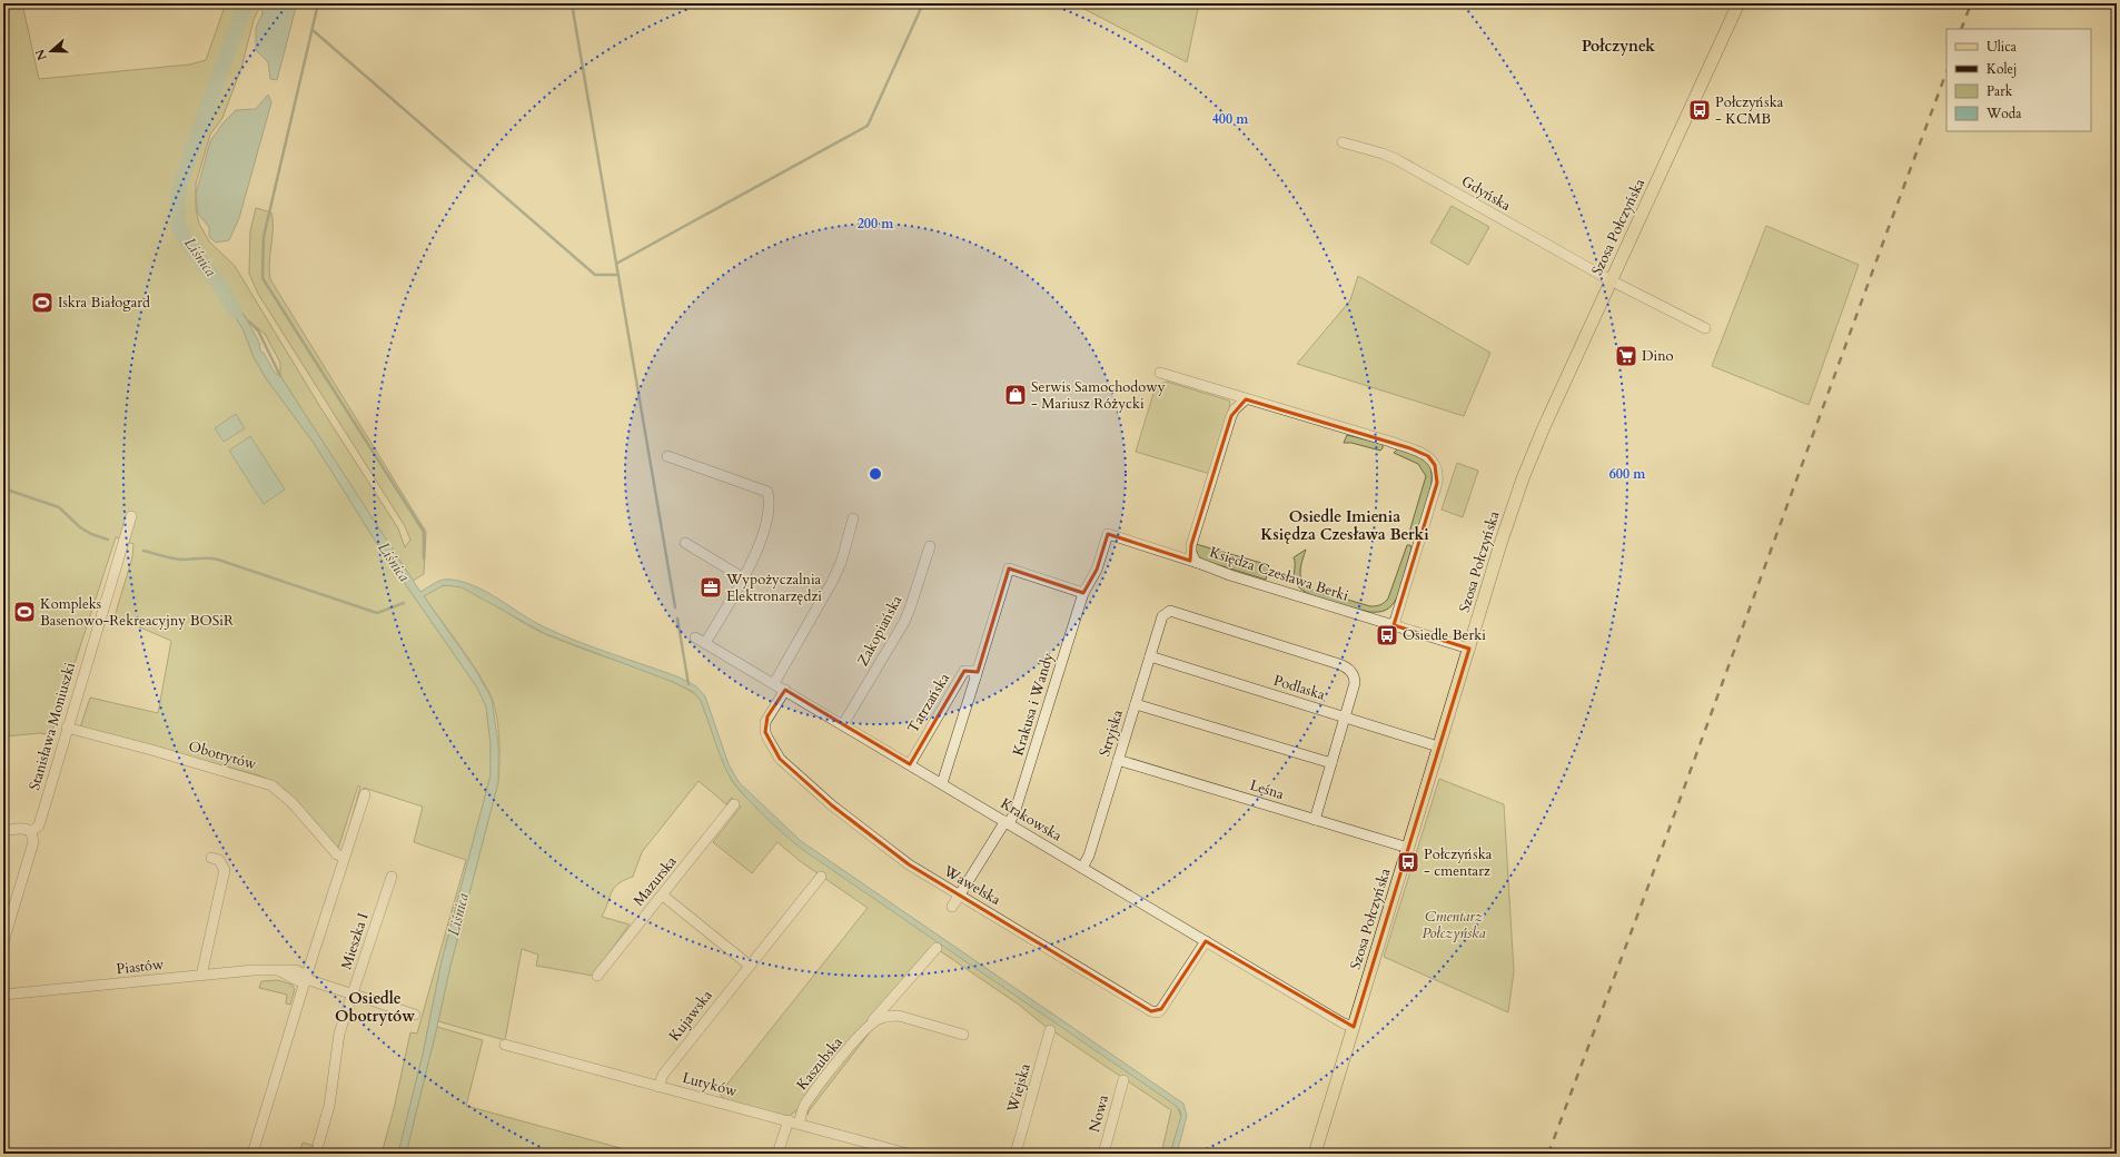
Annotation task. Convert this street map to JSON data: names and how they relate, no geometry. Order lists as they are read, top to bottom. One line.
{"streets":{"main road":["Szosa Połczyńska"],"street":["Gdyńska","Księdza Czesława Berki","Zakopiańska","Podlaska","Tatrzańska","Krakusa i Wandy","Stanisława Moniuszki","Stryjska","Obotrytów","Leśna","Krakowska","Mazurska","Wawelska","Mieszka I","Piastów","Kujawska","Kaszubska","Lutyków","Wiejska","Nowa"]},"crossings":[["Gdyńska","Szosa Połczyńska"],["Szosa Połczyńska","Księdza Czesława Berki"],["Szosa Połczyńska","Podlaska"],["Szosa Połczyńska","Leśna"],["Szosa Połczyńska","Krakowska"],["Księdza Czesława Berki","Krakusa i Wandy"],["Zakopiańska","Krakowska"],["Podlaska","Stryjska"],["Tatrzańska","Krakusa i Wandy"],["Tatrzańska","Krakowska"],["Krakusa i Wandy","Krakowska"],["Krakusa i Wandy","Wawelska"],["Stanisława Moniuszki","Obotrytów"],["Stryjska","Leśna"],["Stryjska","Krakowska"],["Krakowska","Wawelska"],["Mieszka I","Piastów"],["Kujawska","Lutyków"],["Kaszubska","Lutyków"]],"districts":["Połczynek","Osiedle Imienia Księdza Czesława Berki","Osiedle Obotrytów"],"water":["Liśnica"],"parks":["Cmentarz Połczyńska"],"places":{"bus stop":["Połczyńska - KCMB","Osiedle Berki","Połczyńska - cmentarz"],"sports":["Iskra Białogard","Kompleks Basenowo-Rekreacyjny BOSiR"],"supermarket":["Dino"],"shop":["Serwis Samochodowy - Mariusz Różycki"],"office":["Wypożyczalnia Elektronarzędzi"]},"legend":["Ulica","Kolej","Park","Woda"],"north":"left","rings":["400 m","200 m","600 m"]}
